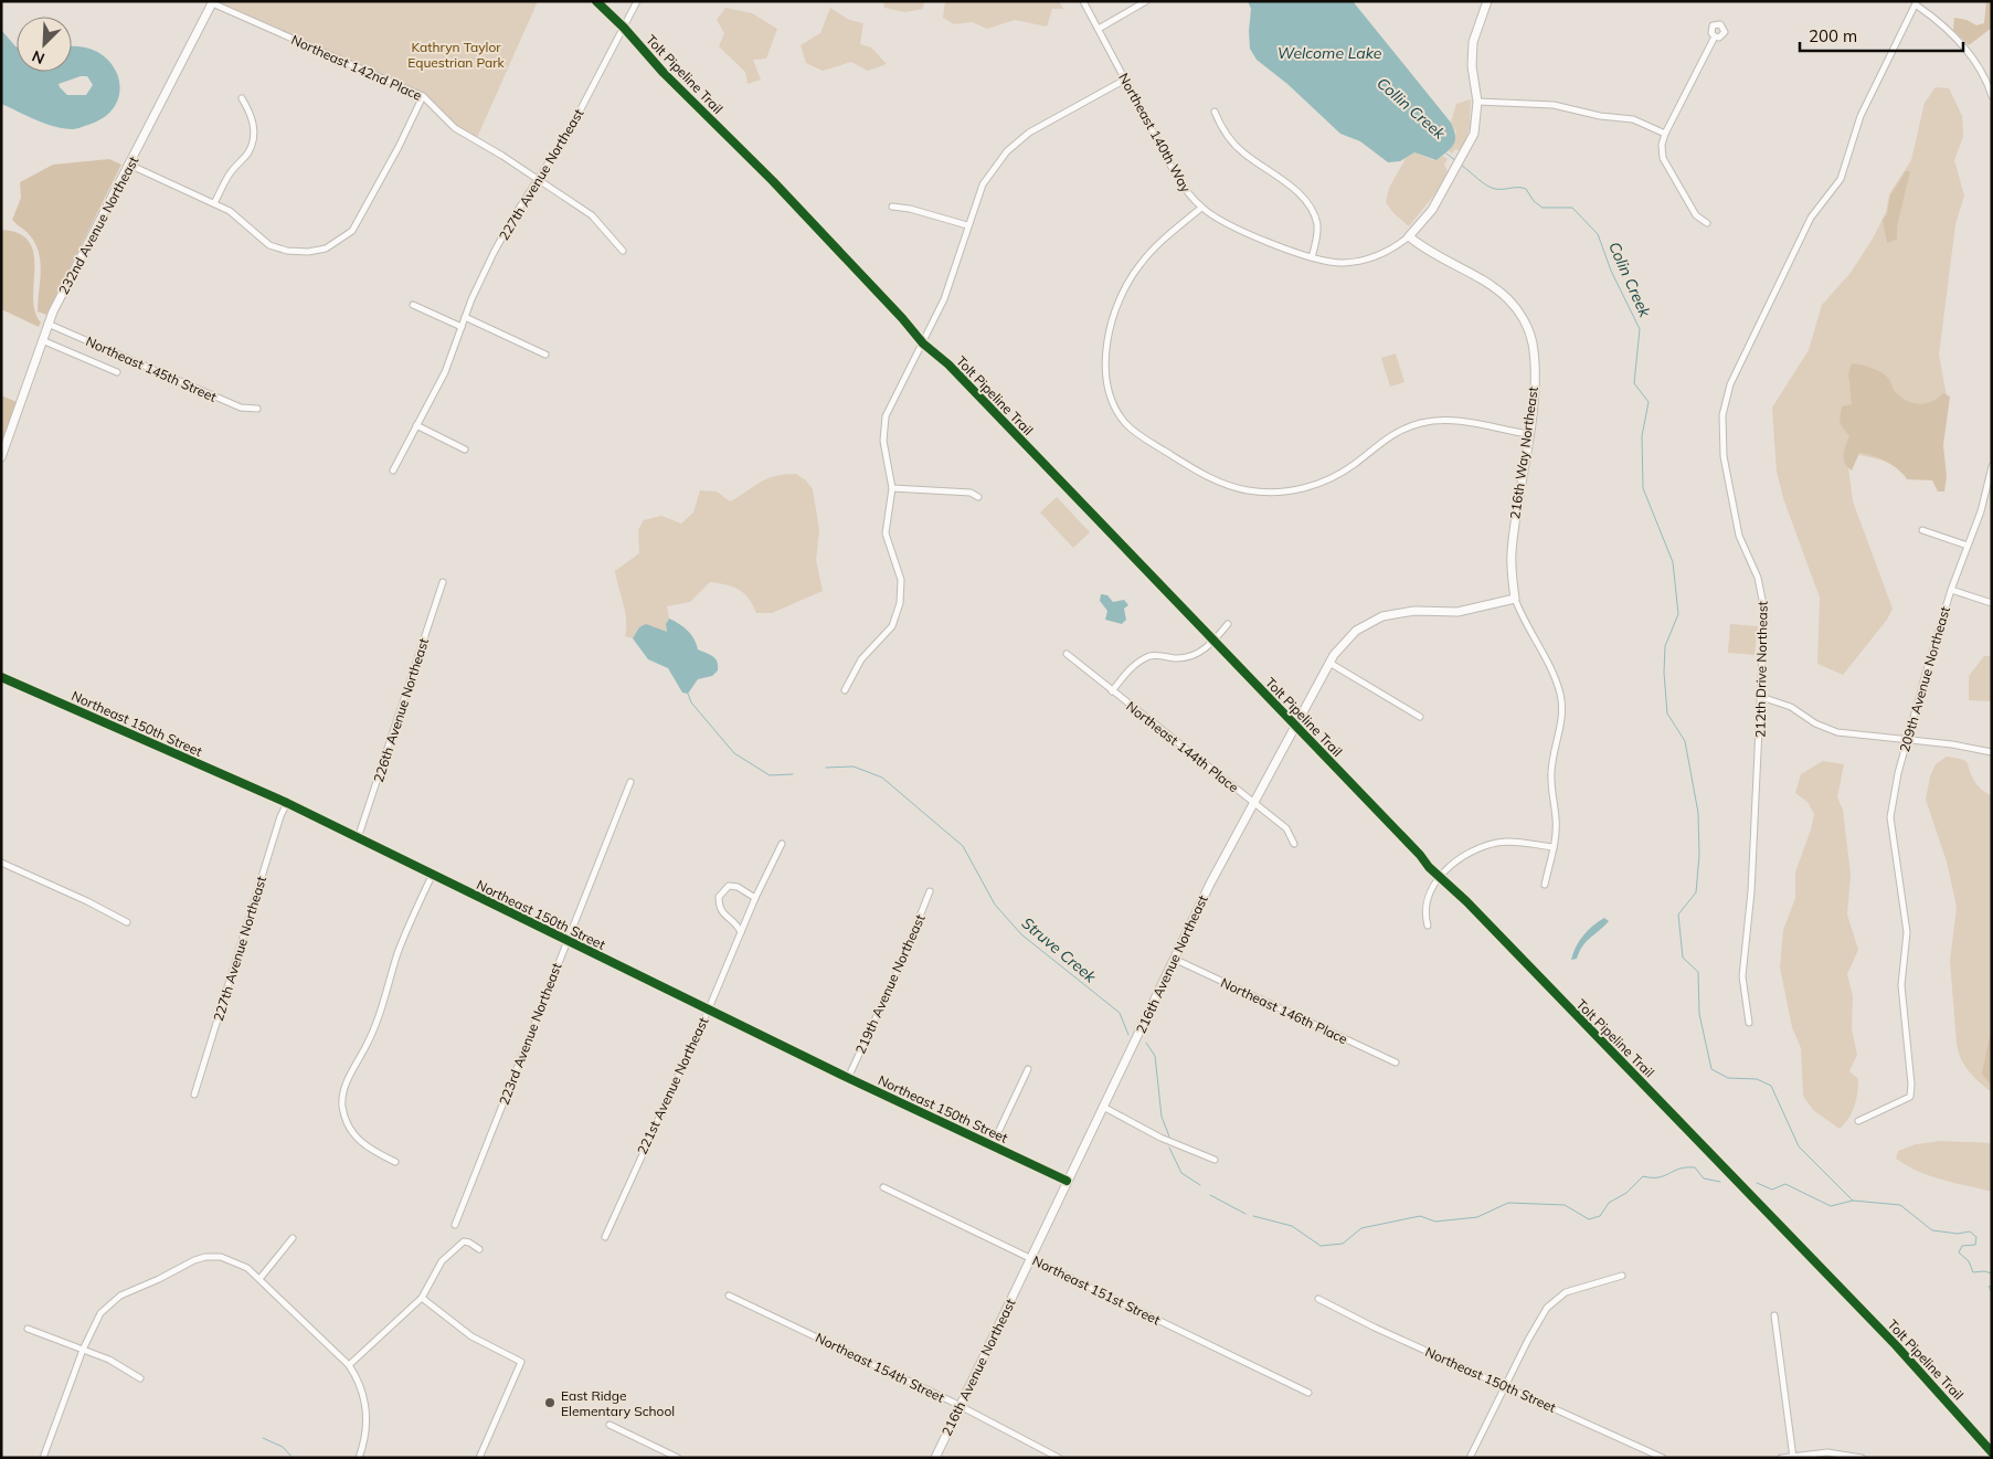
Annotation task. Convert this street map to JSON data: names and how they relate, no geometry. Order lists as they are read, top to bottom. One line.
{"streets":{"street":["Northeast 142nd Place","Northeast 140th Way","227th Avenue Northeast","232nd Avenue Northeast","Northeast 145th Street","216th Way Northeast","212th Drive Northeast","209th Avenue Northeast","226th Avenue Northeast","Northeast 150th Street","Northeast 144th Place","216th Avenue Northeast","219th Avenue Northeast","Northeast 146th Place","223rd Avenue Northeast","221st Avenue Northeast","Northeast 151st Street","Northeast 154th Street"],"cycle path":["Tolt Pipeline Trail"]},"crossings":[["Northeast 142nd Place","227th Avenue Northeast"],["Northeast 142nd Place","232nd Avenue Northeast"],["Northeast 140th Way","216th Way Northeast"],["227th Avenue Northeast","Northeast 150th Street"],["232nd Avenue Northeast","Northeast 145th Street"],["216th Way Northeast","216th Avenue Northeast"],["226th Avenue Northeast","Northeast 150th Street"],["Northeast 150th Street","216th Avenue Northeast"],["Northeast 150th Street","219th Avenue Northeast"],["Northeast 150th Street","223rd Avenue Northeast"],["Northeast 150th Street","221st Avenue Northeast"],["Northeast 144th Place","216th Avenue Northeast"],["216th Avenue Northeast","Northeast 146th Place"],["216th Avenue Northeast","Northeast 151st Street"],["216th Avenue Northeast","Northeast 154th Street"]],"water":["Welcome Lake","Collin Creek","Colin Creek","Struve Creek"],"parks":["Kathryn Taylor Equestrian Park"],"places":["East Ridge Elementary School"],"scale_bar":"200 m","north":"bottom left"}
